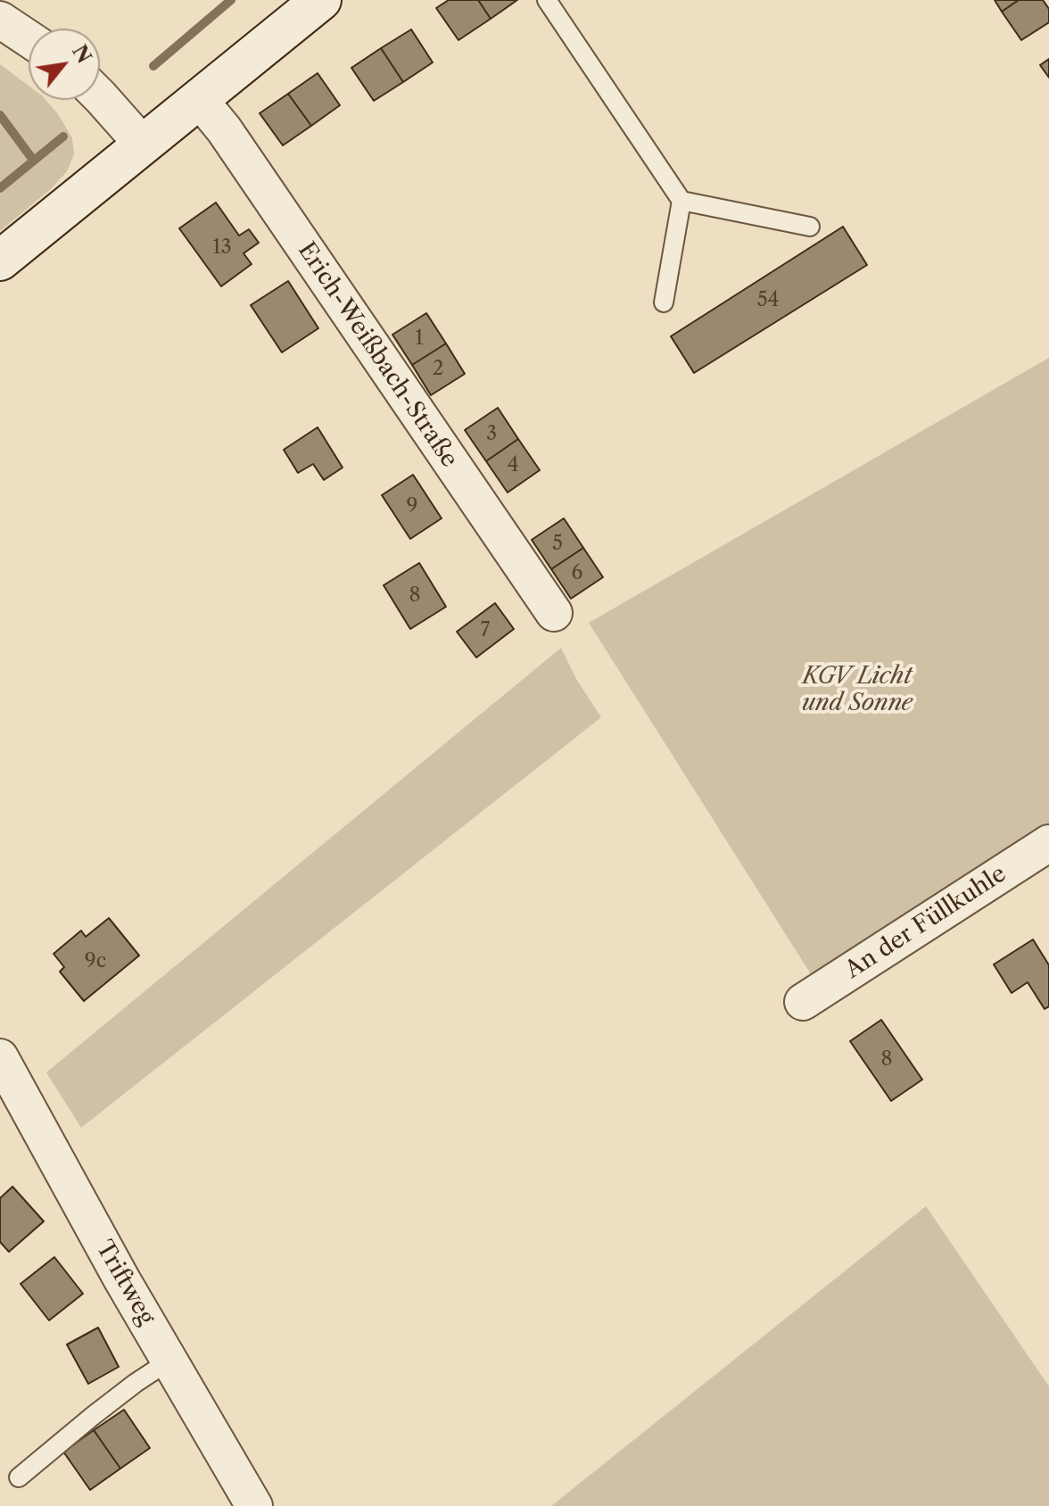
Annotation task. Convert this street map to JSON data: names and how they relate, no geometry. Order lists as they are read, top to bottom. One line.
{"streets":{"street":["Erich-Weißbach-Straße","An der Füllkuhle","Triftweg"]},"parks":["KGV Licht und Sonne"],"house_numbers":["13","54","1","2","3","4","9","5","6","8","7","9c","8"],"north":"top right"}
